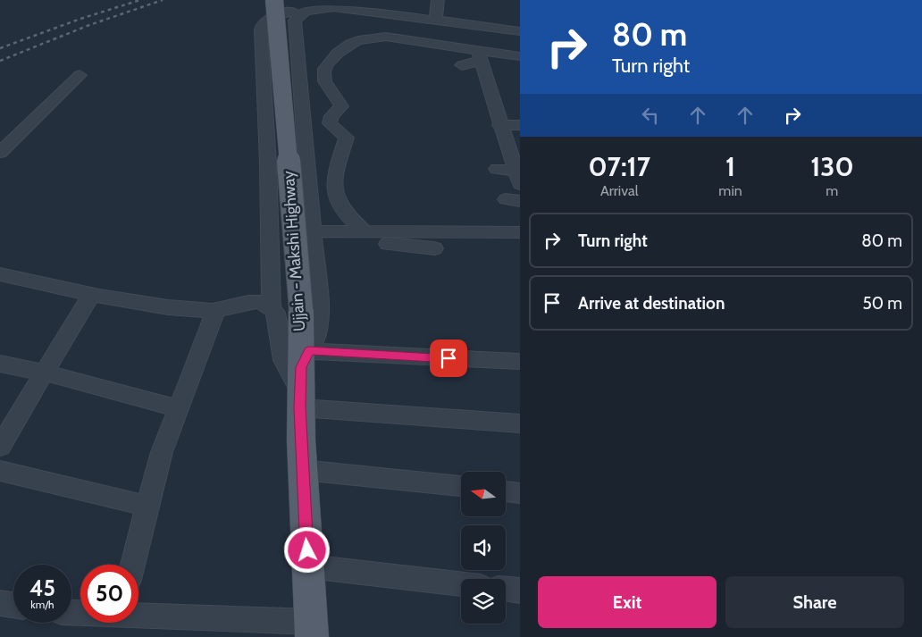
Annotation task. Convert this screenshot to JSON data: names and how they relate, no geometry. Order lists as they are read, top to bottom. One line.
{"streets":{"main road":["Ujjain - Makshi Highway"]},"north":"left","page":{"turn":["80 m","Turn right"],"eta":["07:17","Arrival","1","min","130","m"],"list":[{"name":"Turn right","value":"80 m"},{"name":"Arrive at destination","value":"50 m"}],"speed":"45 km/h","limit":"50","buttons":["Exit","Share"]}}
